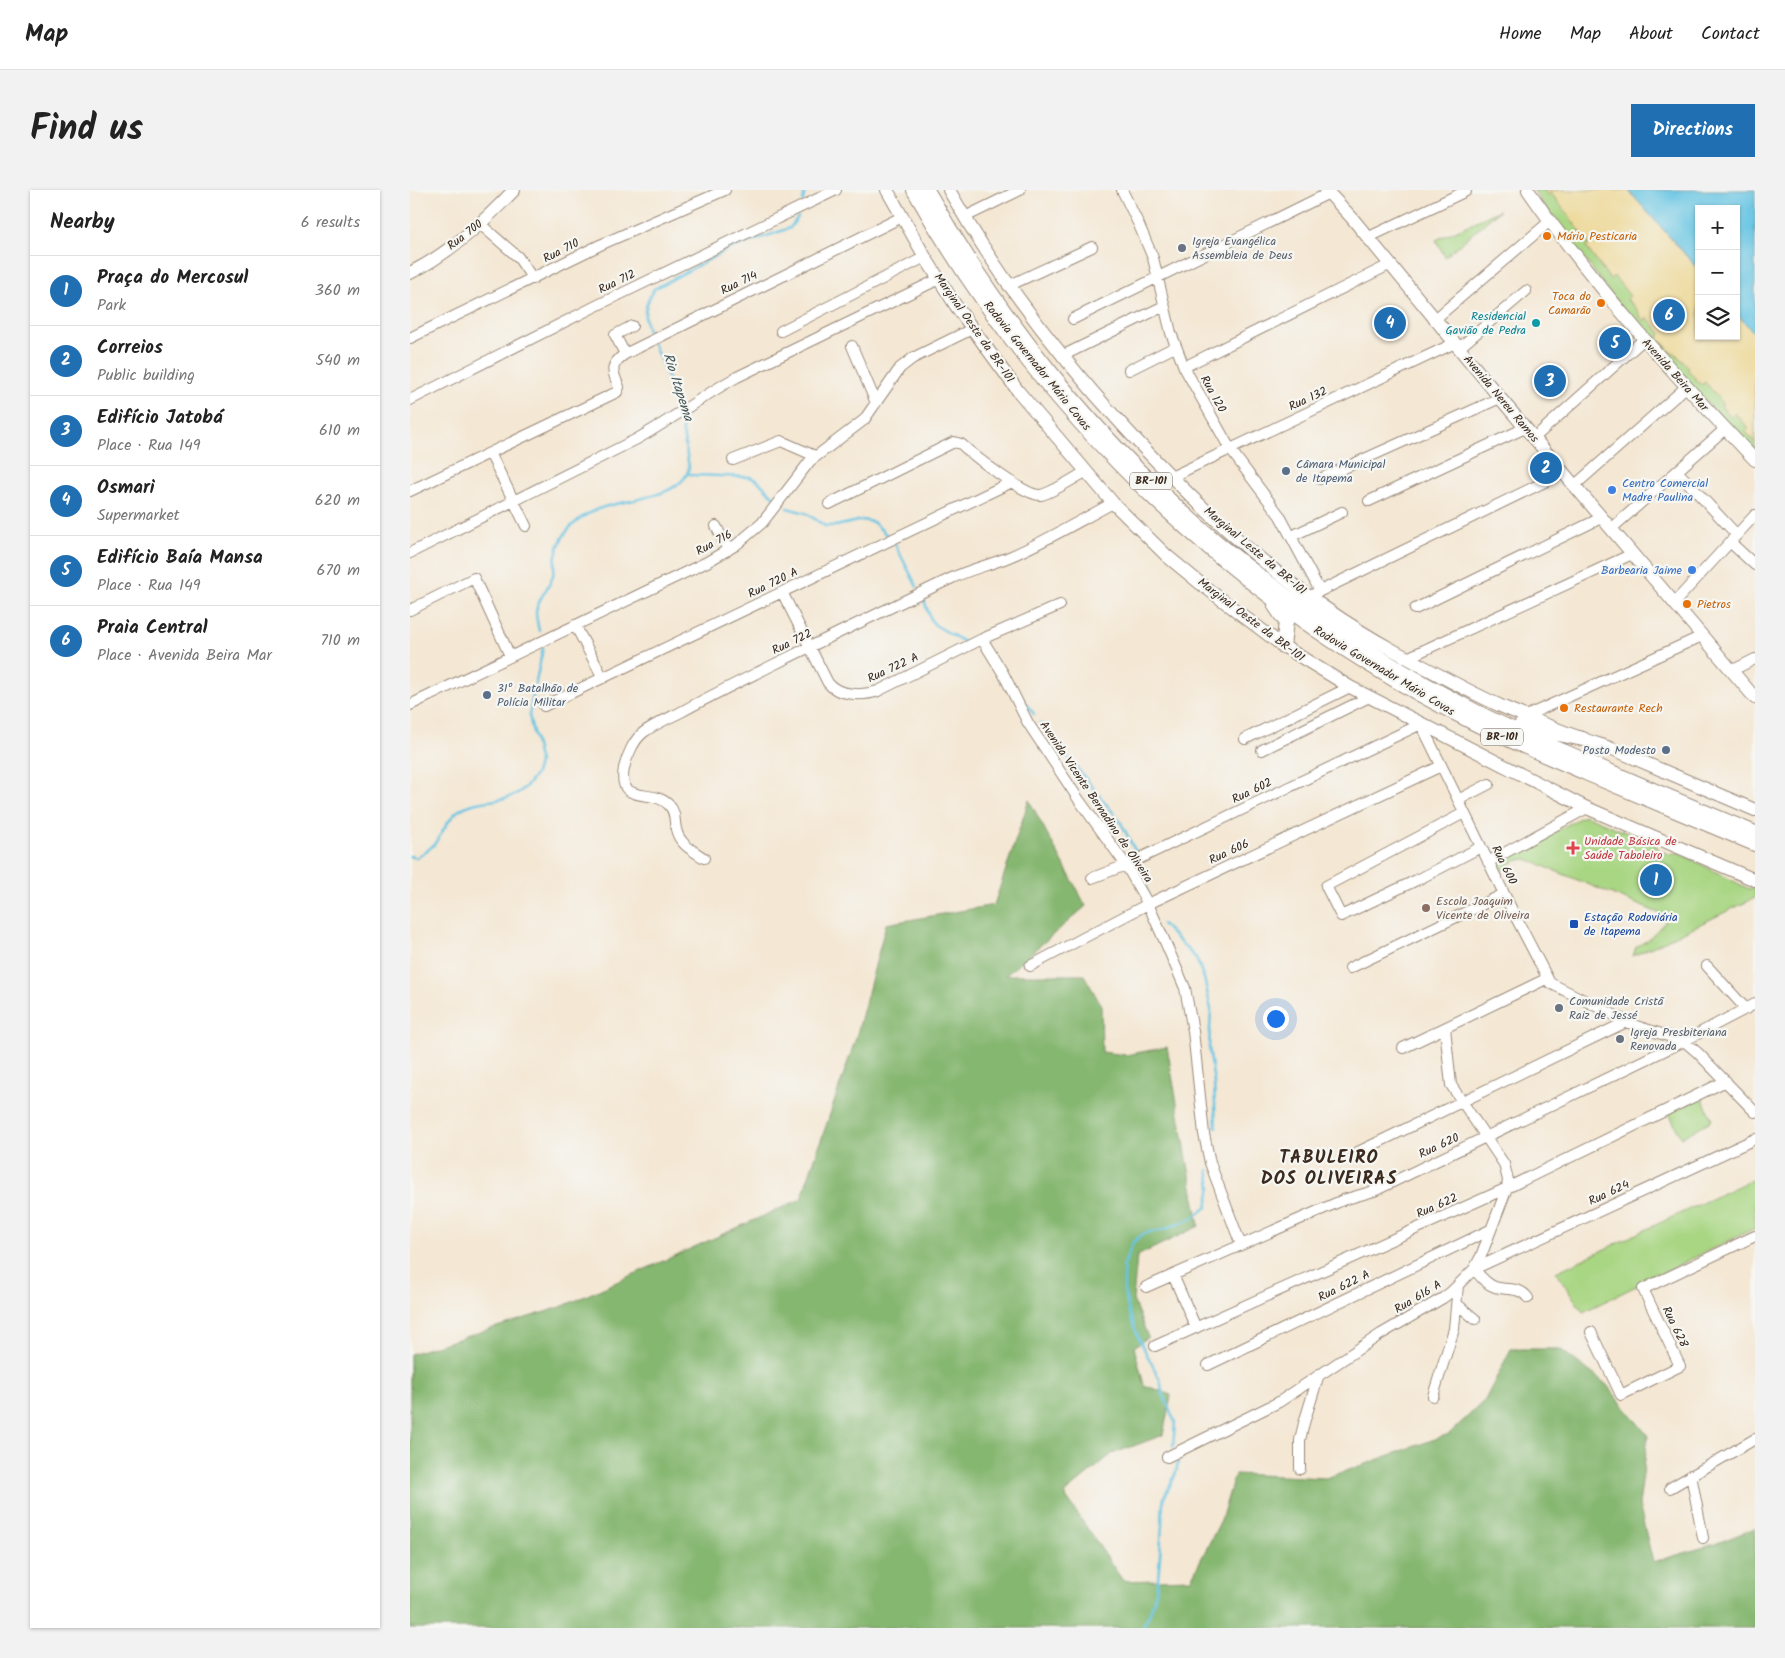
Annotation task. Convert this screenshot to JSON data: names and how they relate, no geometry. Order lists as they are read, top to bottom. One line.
{"streets":{"highway":["Rodovia Governador Mário Covas","BR-101"],"main road":["Rua 700","Marginal Oeste da BR-101","Avenida Beira Mar","Avenida Nereu Ramos","Marginal Leste da BR-101"],"street":["Rua 710","Rua 712","Rua 714","Rua 120","Rua 132","Rua 716","Rua 720 A","Rua 722","Rua 722 A","Rua 602","Avenida Vicente Bernadino de Oliveira","Rua 606","Rua 600","Rua 620","Rua 624","Rua 622","Rua 622 A","Rua 616 A","Rua 628"]},"crossings":[["Rua 714","Marginal Oeste da BR-101"],["Marginal Oeste da BR-101","Rua 716"],["Marginal Oeste da BR-101","Rua 722"],["Marginal Oeste da BR-101","Rua 602"],["Marginal Oeste da BR-101","Rua 600"],["Rua 120","Rua 132"],["Rua 120","Marginal Leste da BR-101"],["Rua 132","Avenida Nereu Ramos"],["Rua 132","Marginal Leste da BR-101"],["Rua 720 A","Rua 722 A"],["Rua 722","Rua 722 A"],["Rua 722 A","Avenida Vicente Bernadino de Oliveira"],["Rua 602","Avenida Vicente Bernadino de Oliveira"],["Rua 602","Rua 600"],["Avenida Vicente Bernadino de Oliveira","Rua 606"],["Avenida Vicente Bernadino de Oliveira","Rua 620"],["Rua 606","Rua 600"],["Rua 600","Rua 620"],["Rua 600","Rua 622"],["Rua 620","Rua 616 A"],["Rua 624","Rua 616 A"],["Rua 622","Rua 616 A"],["Rua 622 A","Rua 616 A"]],"districts":["TABULEIRO DOS OLIVEIRAS"],"water":["Rio Itapema"],"places":{"other":["Mário Pesticaria","Igreja Evangélica Assembleia de Deus","Toca do Camarão","Residencial Gavião de Pedra","Câmara Municipal de Itapema","Centro Comercial Madre Paulina","Barbearia Jaime","Pietros","31º Batalhão de Polícia Militar","Restaurante Rech","Posto Modesto","Escola Joaquim Vicente de Oliveira","Comunidade Cristã Raiz de Jessé","Igreja Presbiteriana Renovada"],"health":["Unidade Básica de Saúde Taboleiro"],"transit":["Estação Rodoviária de Itapema"]},"page":{"header":"Map","nav":["Home","Map","About","Contact"],"title":"Find us","buttons":"Directions","heading":["Nearby","6 results"],"map_buttons":["+","−"],"list":[{"mark":"1","name":"Praça do Mercosul","note":"Park","value":"360 m"},{"mark":"2","name":"Correios","note":"Public building","value":"540 m"},{"mark":"3","name":"Edifício Jatobá","note":"Place · Rua 149","value":"610 m"},{"mark":"4","name":"Osmari","note":"Supermarket","value":"620 m"},{"mark":"5","name":"Edifício Baía Mansa","note":"Place · Rua 149","value":"670 m"},{"mark":"6","name":"Praia Central","note":"Place · Avenida Beira Mar","value":"710 m"}],"pins":["6","4","5","3","2","1"]}}
